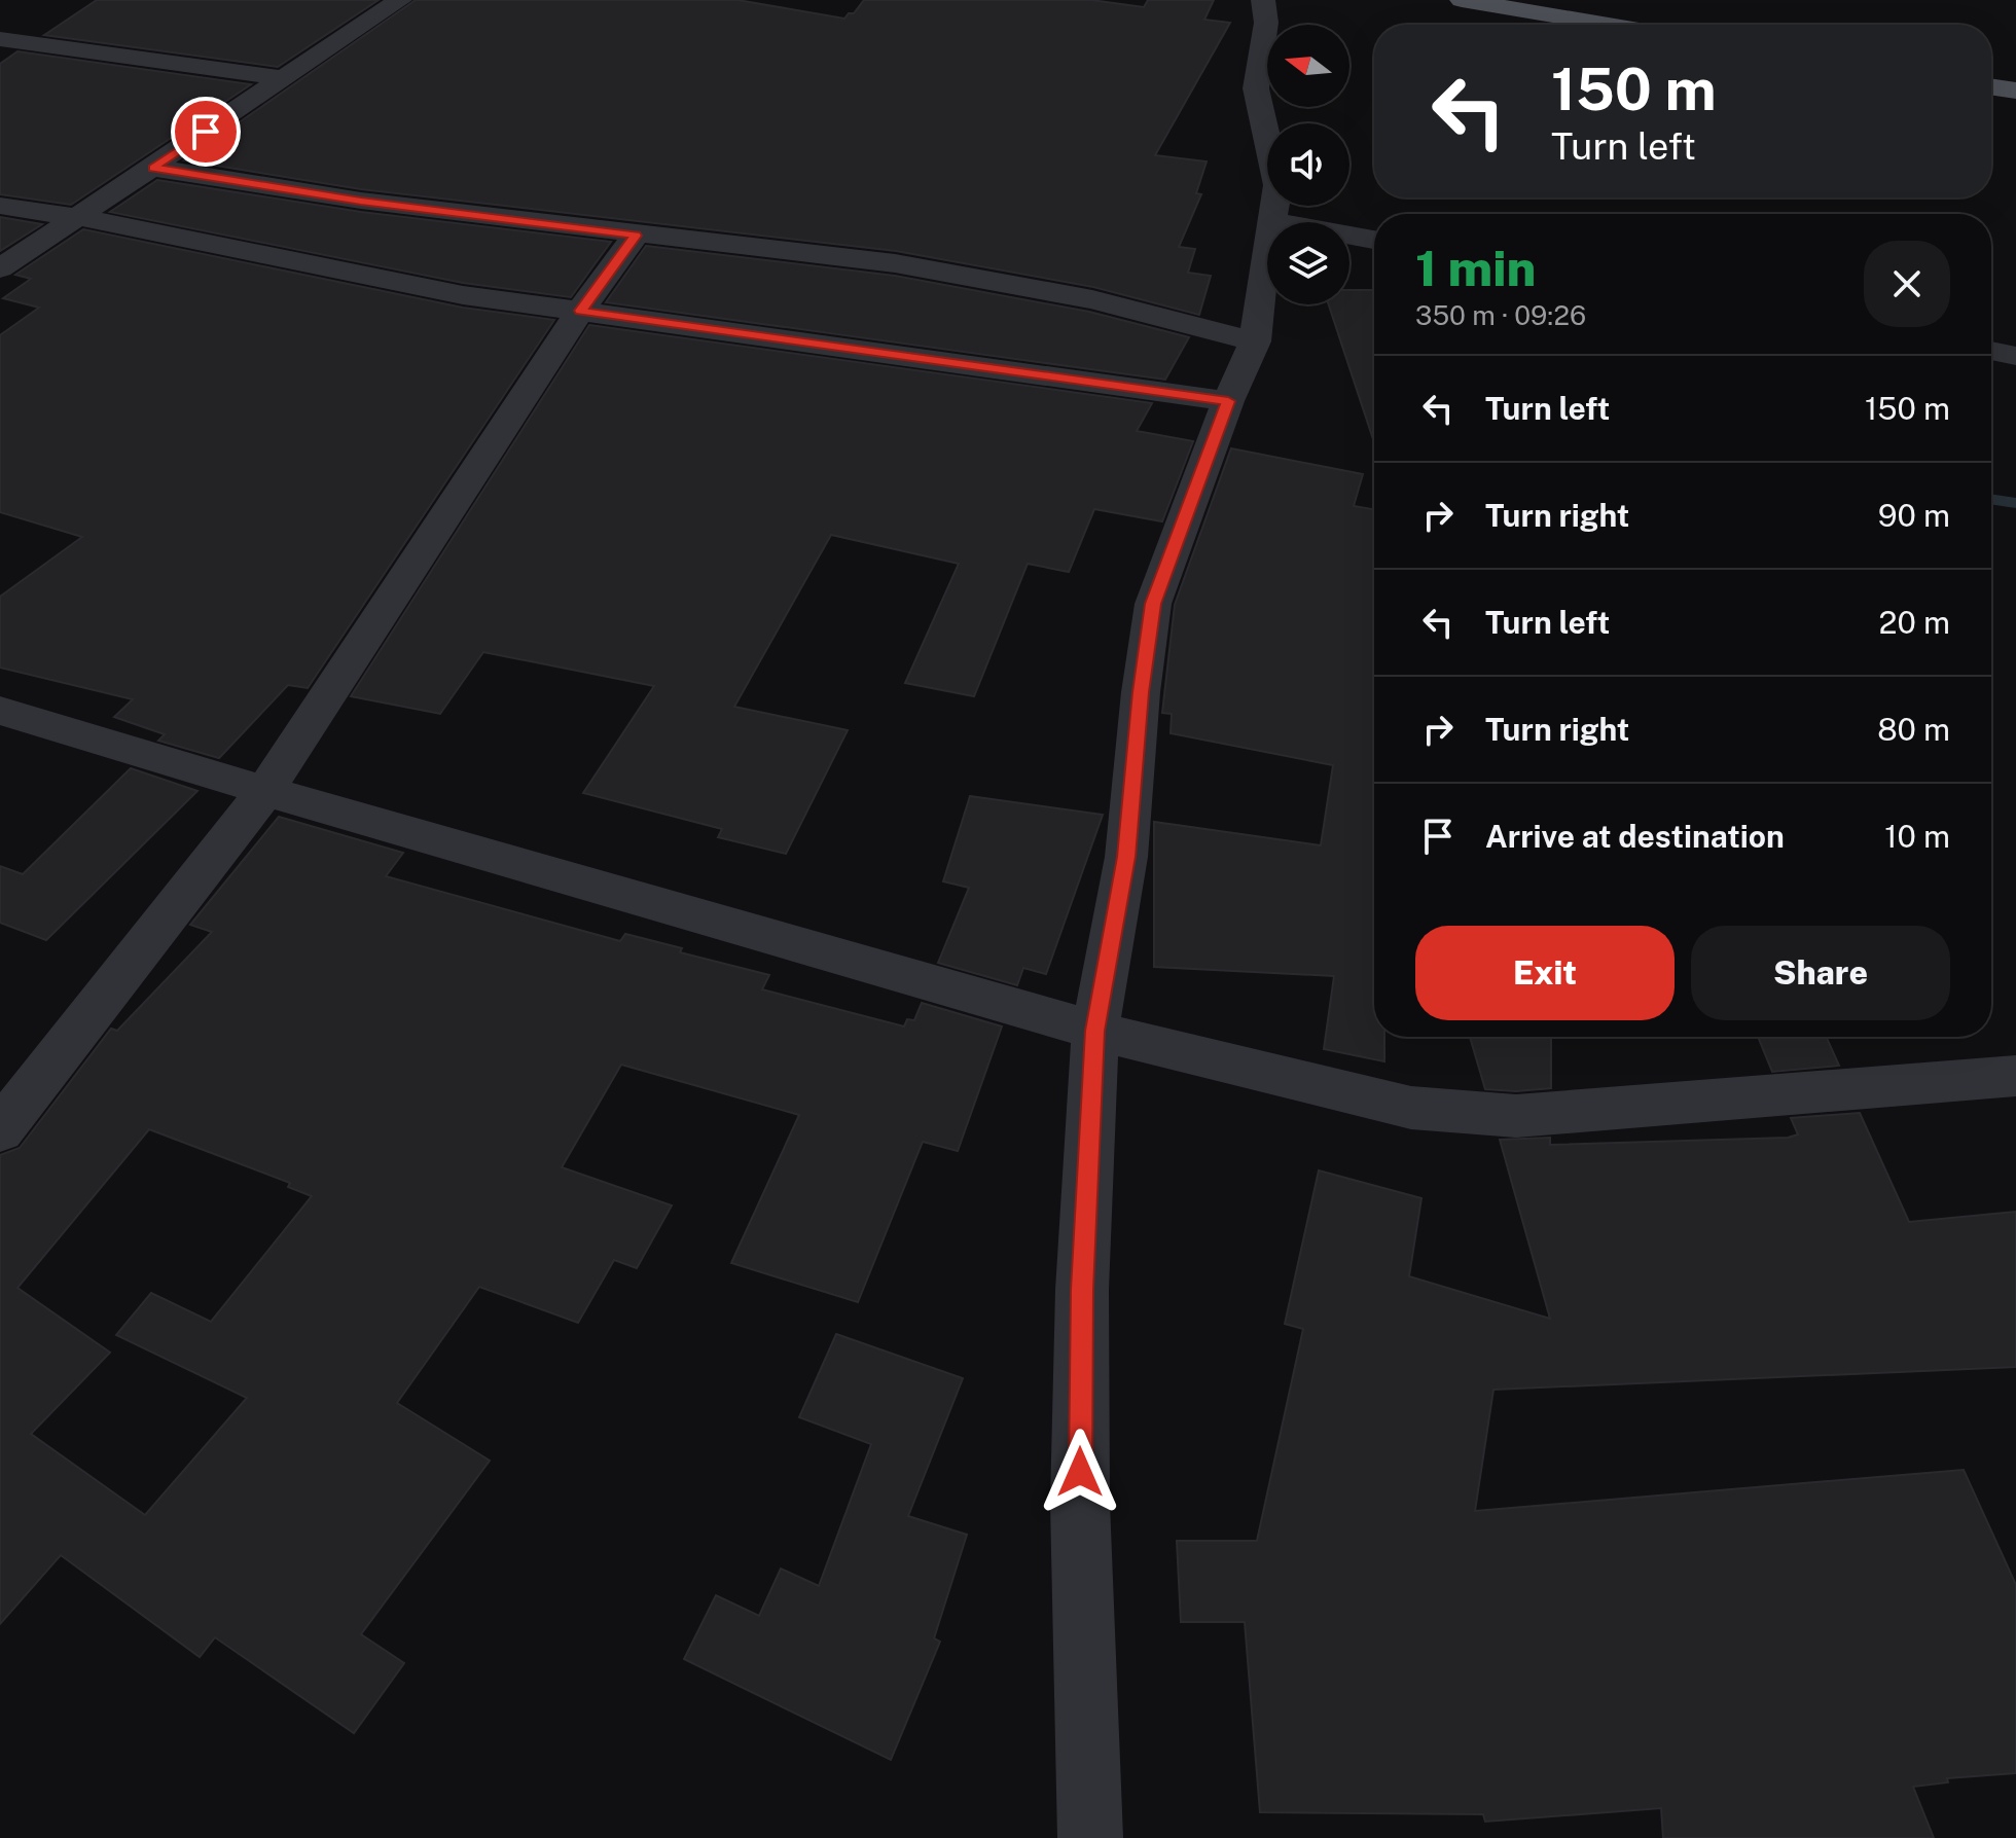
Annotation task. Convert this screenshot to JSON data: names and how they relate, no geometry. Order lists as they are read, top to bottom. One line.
{"north":"left","page":{"turn":["150 m","Turn left"],"heading":["1 min","350 m · 09:26"],"list":[{"name":"Turn left","value":"150 m"},{"name":"Turn right","value":"90 m"},{"name":"Turn left","value":"20 m"},{"name":"Turn right","value":"80 m"},{"name":"Arrive at destination","value":"10 m"}],"buttons":["Exit","Share"]}}
